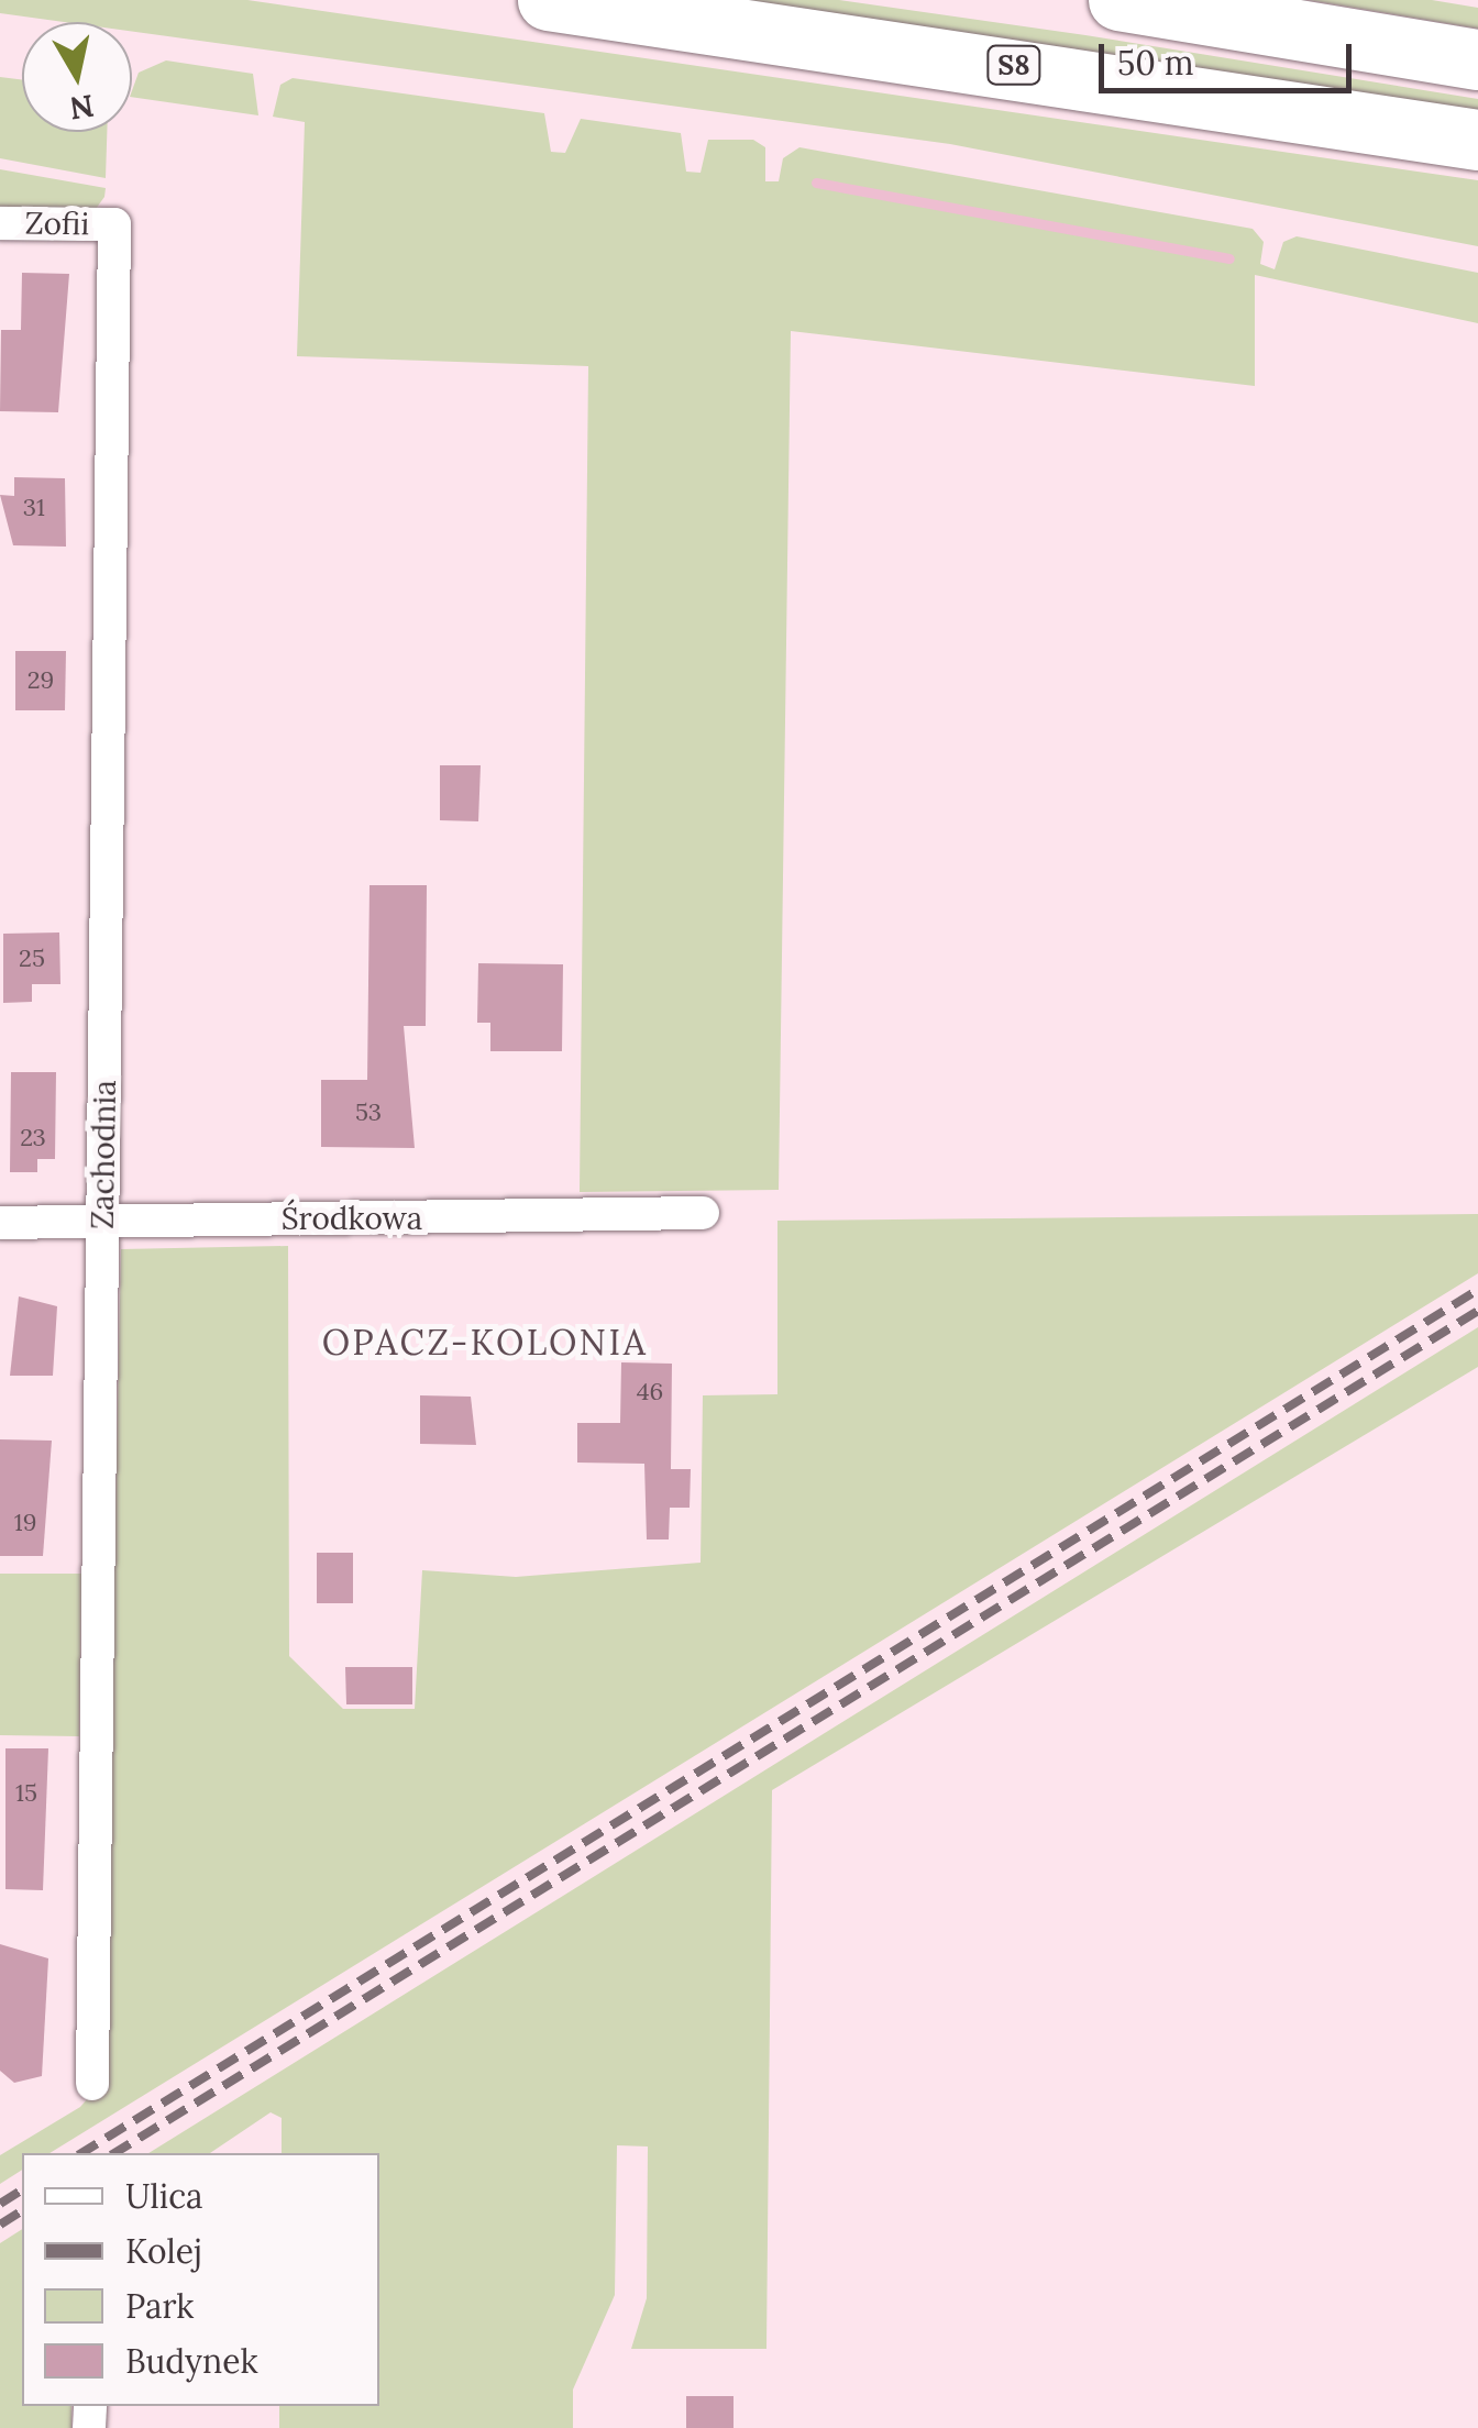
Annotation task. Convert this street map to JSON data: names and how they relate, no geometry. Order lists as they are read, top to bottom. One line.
{"streets":{"highway":["S8"],"street":["Zofii","Zachodnia","Środkowa"]},"crossings":[["Zofii","Zachodnia"],["Zachodnia","Środkowa"]],"districts":["OPACZ-KOLONIA"],"house_numbers":["31","29","25","53","23","46","19","15"],"legend":["Ulica","Kolej","Park","Budynek"],"scale_bar":"50 m","north":"bottom"}
